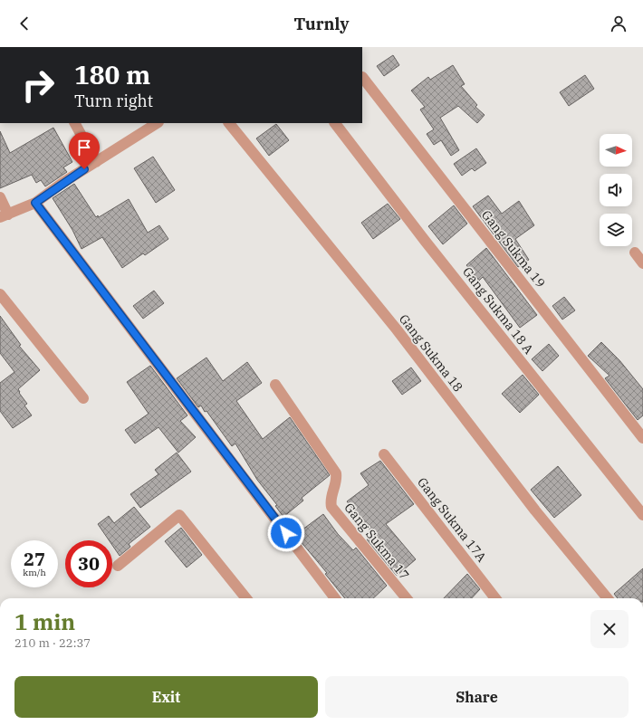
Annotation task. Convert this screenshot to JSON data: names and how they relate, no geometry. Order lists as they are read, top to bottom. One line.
{"streets":{"street":["Gang Sukma 19","Gang Sukma 18 A","Gang Sukma 18","Gang Sukma 17A","Gang Sukma 17"]},"north":"right","page":{"header":"Turnly","turn":["180 m","Turn right"],"speed":"27 km/h","limit":"30","heading":["1 min","210 m · 22:37"],"buttons":["Exit","Share"]}}
